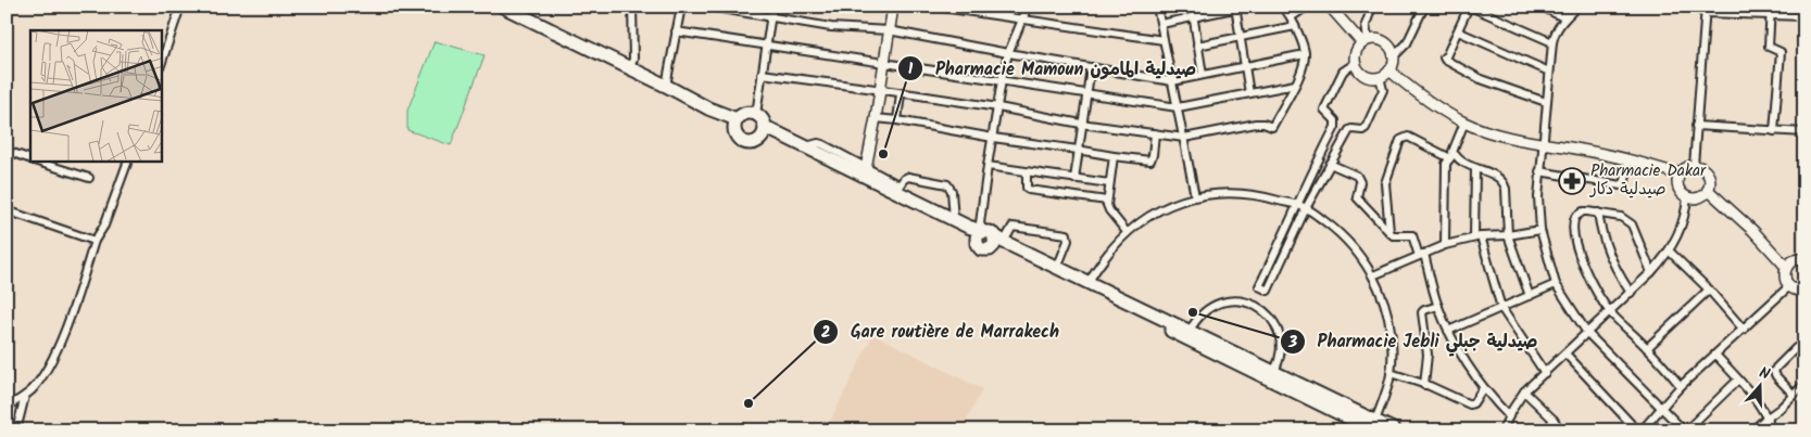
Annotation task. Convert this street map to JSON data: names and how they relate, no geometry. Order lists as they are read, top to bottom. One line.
{"places":{"other":["Pharmacie Mamoun صيدلية المامون","Pharmacie Jebli صيدلية جبلي","Gare routière de Marrakech"],"pharmacy":["Pharmacie Dakar صيدلية دكار"]},"north":"top"}
